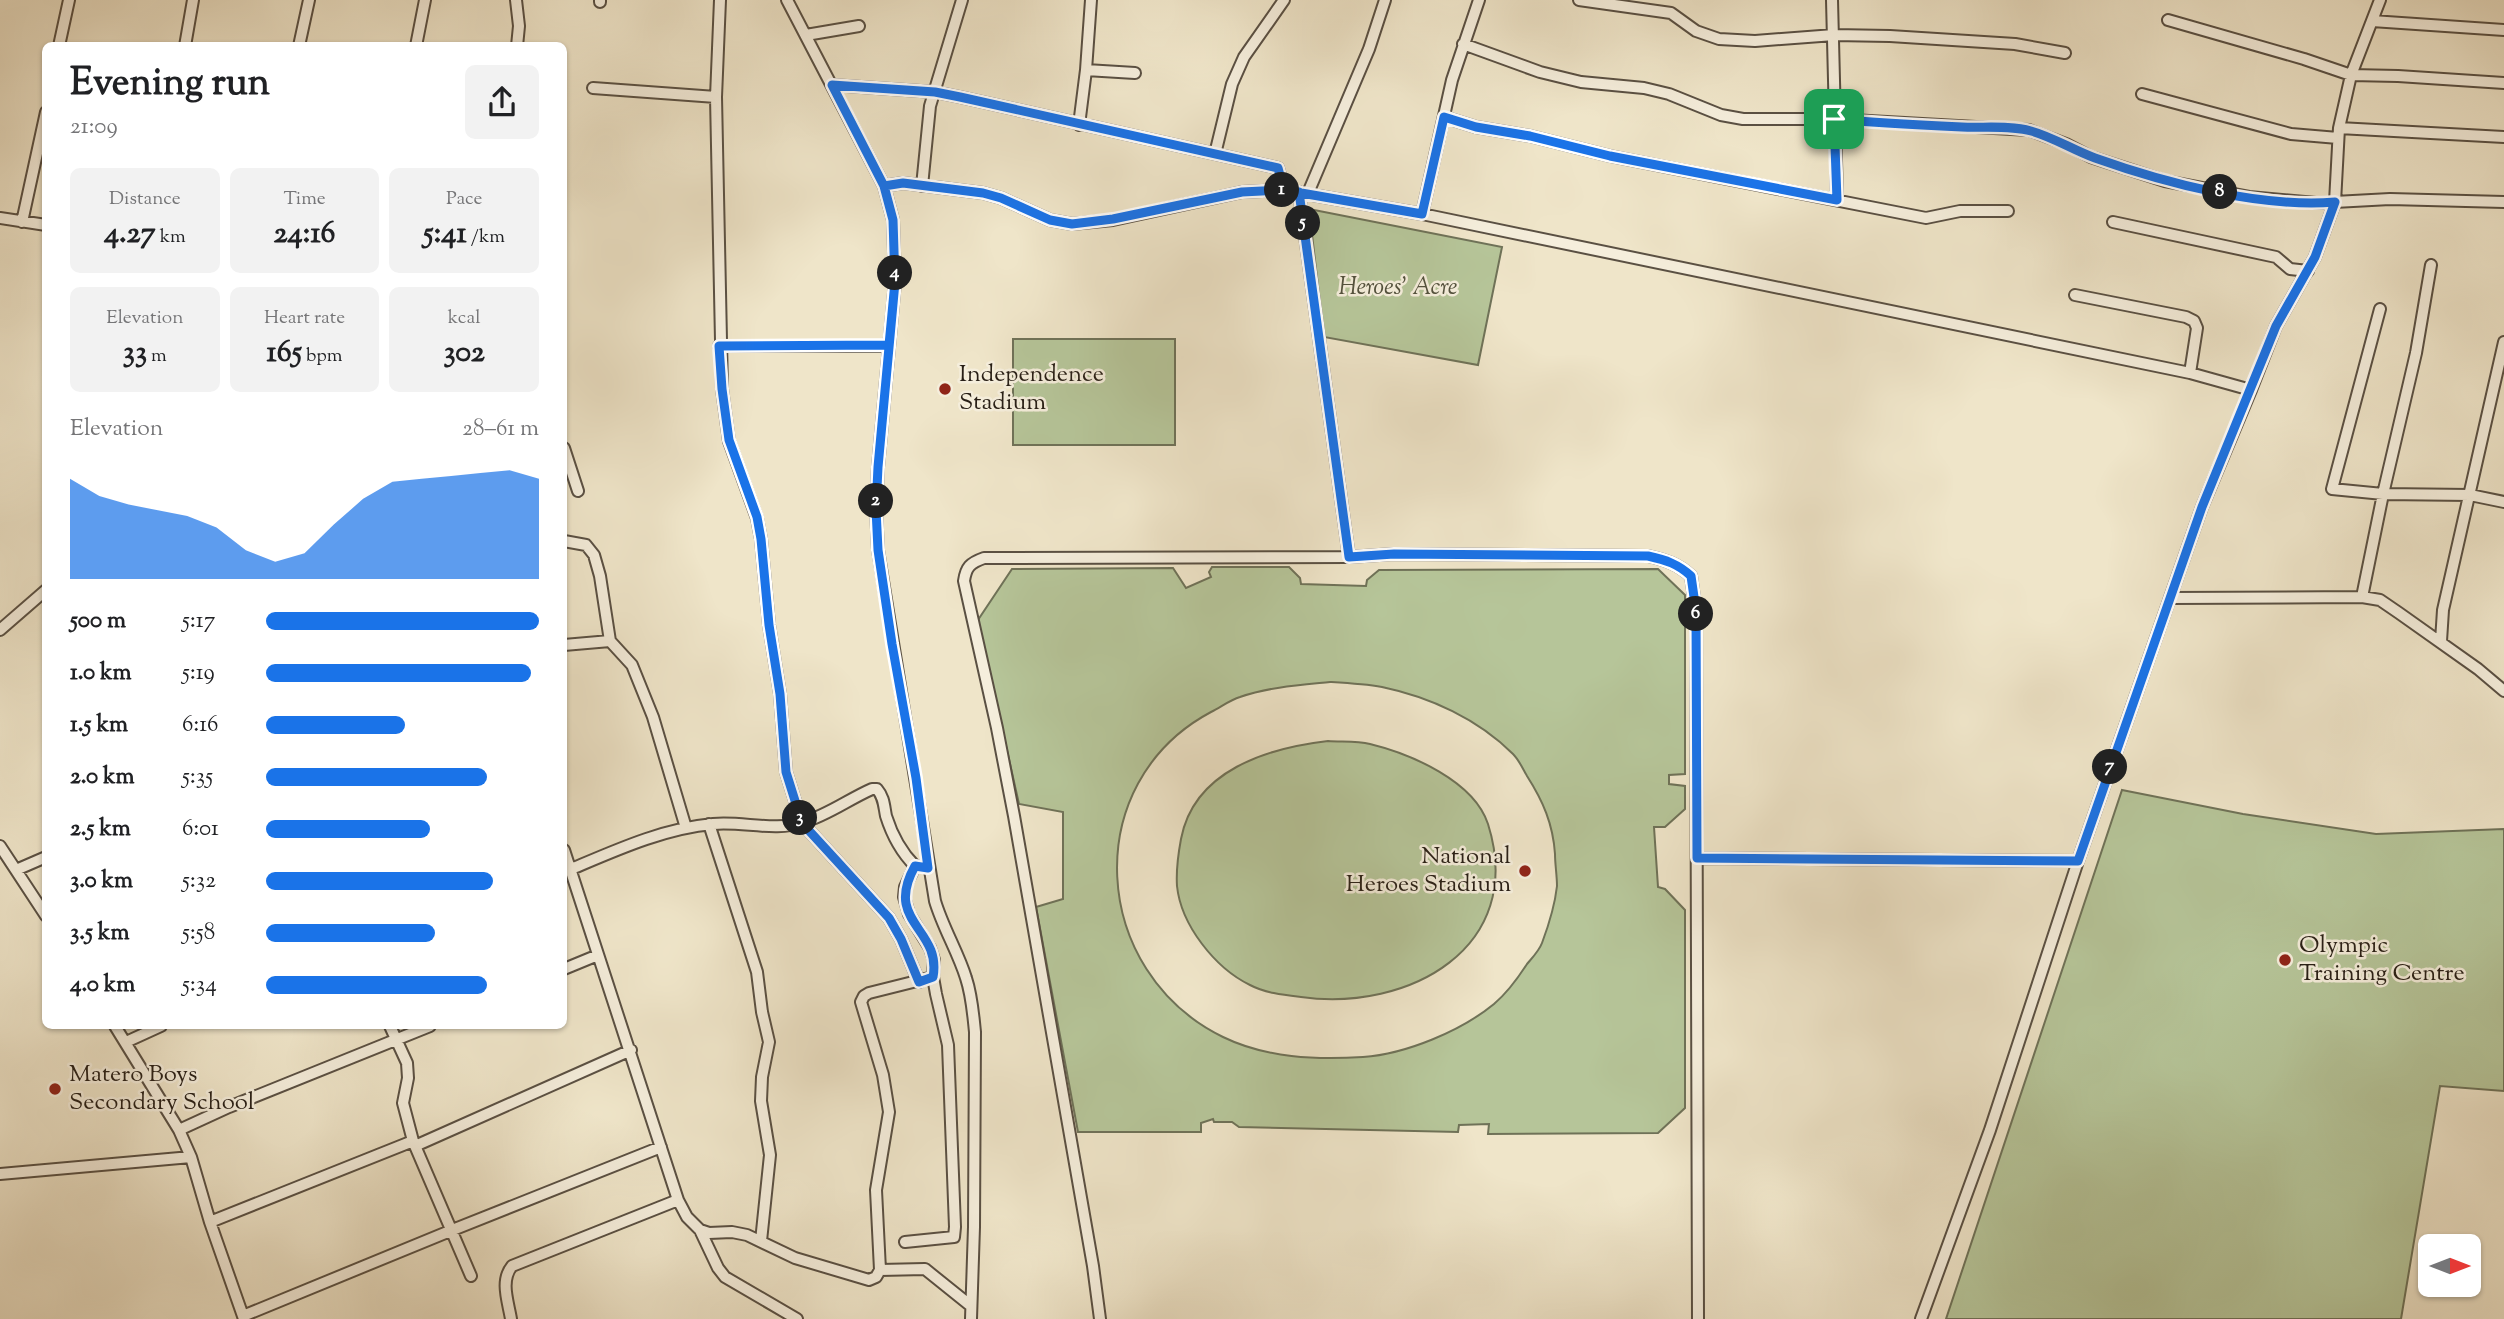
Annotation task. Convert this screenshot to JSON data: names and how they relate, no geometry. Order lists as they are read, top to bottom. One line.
{"parks":["Heroes' Acre"],"places":["Independence Stadium","National Heroes Stadium","Olympic Training Centre","Matero Boys Secondary School"],"north":"right","page":{"heading":["Evening run","21:09"],"stats":[["Distance","4.27 km"],["Time","24:16"],["Pace","5:41 /km"],["Elevation","33 m"],["Heart rate","165 bpm"],["kcal","302"]],"pins":["1","8","5","4","2","6","7","3"],"chart":["Elevation","28–61 m"],"list":[{"name":"500 m","note":"5:17"},{"name":"1.0 km","note":"5:19"},{"name":"1.5 km","note":"6:16"},{"name":"2.0 km","note":"5:35"},{"name":"2.5 km","note":"6:01"},{"name":"3.0 km","note":"5:32"},{"name":"3.5 km","note":"5:58"},{"name":"4.0 km","note":"5:34"}]}}
